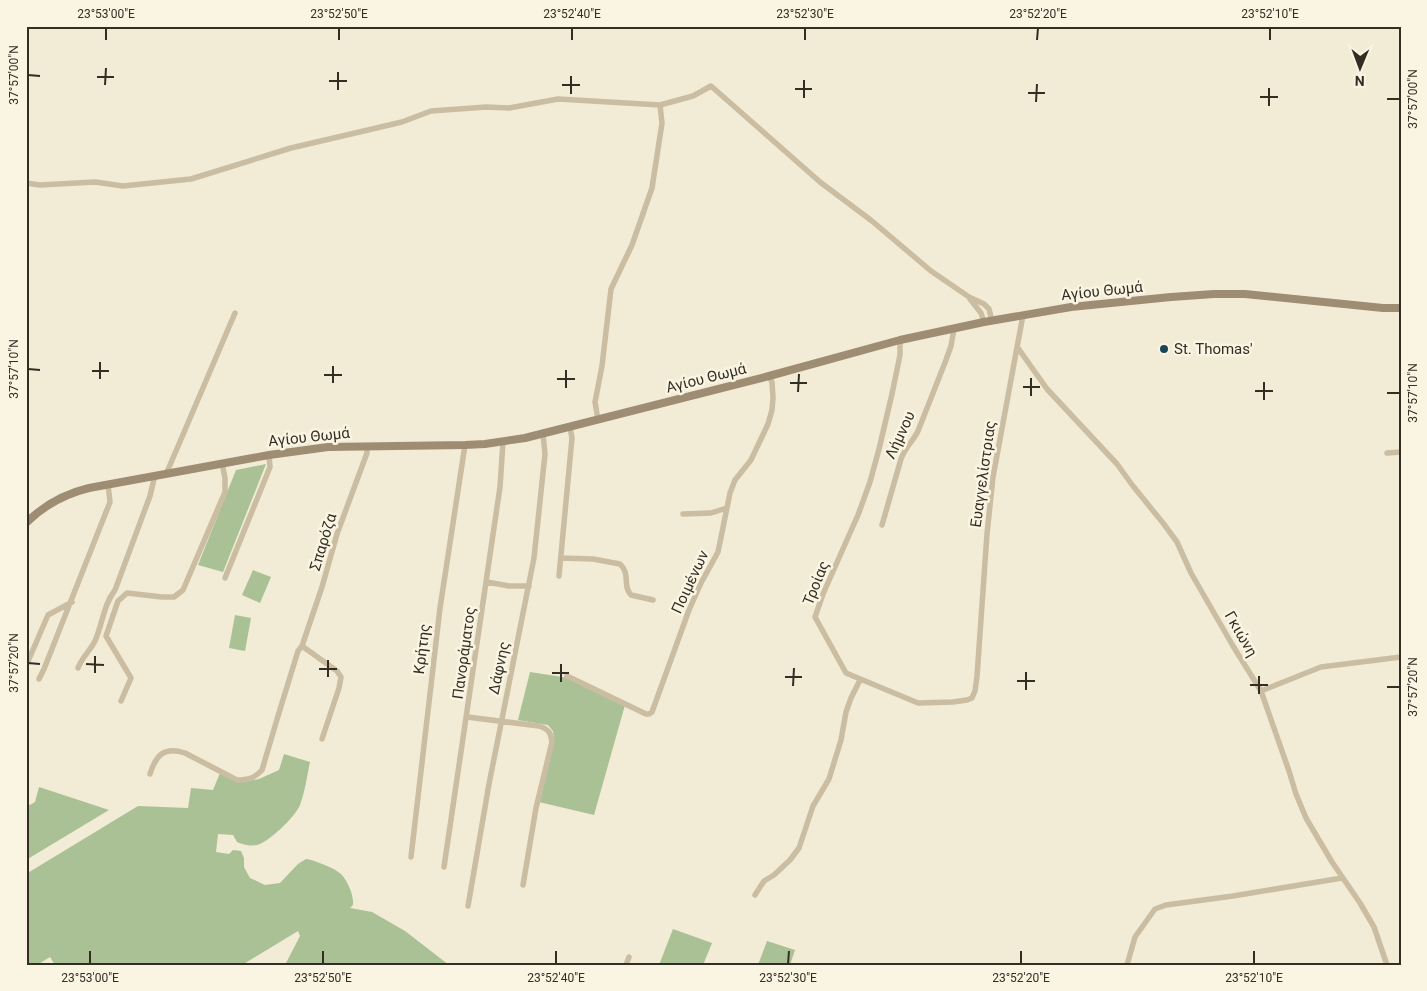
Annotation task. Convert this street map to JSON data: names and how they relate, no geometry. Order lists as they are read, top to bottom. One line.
{"streets":{"main road":["Αγίου Θωμά"],"street":["Λήμνου","Ευαγγελίστριας","Σπαρόζα","Ποιμένων","Τροίας","Γκιώνη","Κρήτης","Πανοράματος","Δάφνης"]},"crossings":[["Αγίου Θωμά","Λήμνου"],["Αγίου Θωμά","Ευαγγελίστριας"],["Αγίου Θωμά","Σπαρόζα"],["Αγίου Θωμά","Ποιμένων"],["Αγίου Θωμά","Τροίας"],["Αγίου Θωμά","Κρήτης"],["Αγίου Θωμά","Πανοράματος"],["Αγίου Θωμά","Δάφνης"],["Ευαγγελίστριας","Τροίας"],["Ευαγγελίστριας","Γκιώνη"]],"places":["St. Thomas'"],"north":"bottom","coordinates":["23°53'00\"E","23°52'50\"E","23°52'40\"E","23°52'30\"E","23°52'20\"E","23°52'10\"E","37°57'00\"N","37°57'10\"N","37°57'20\"N"]}
